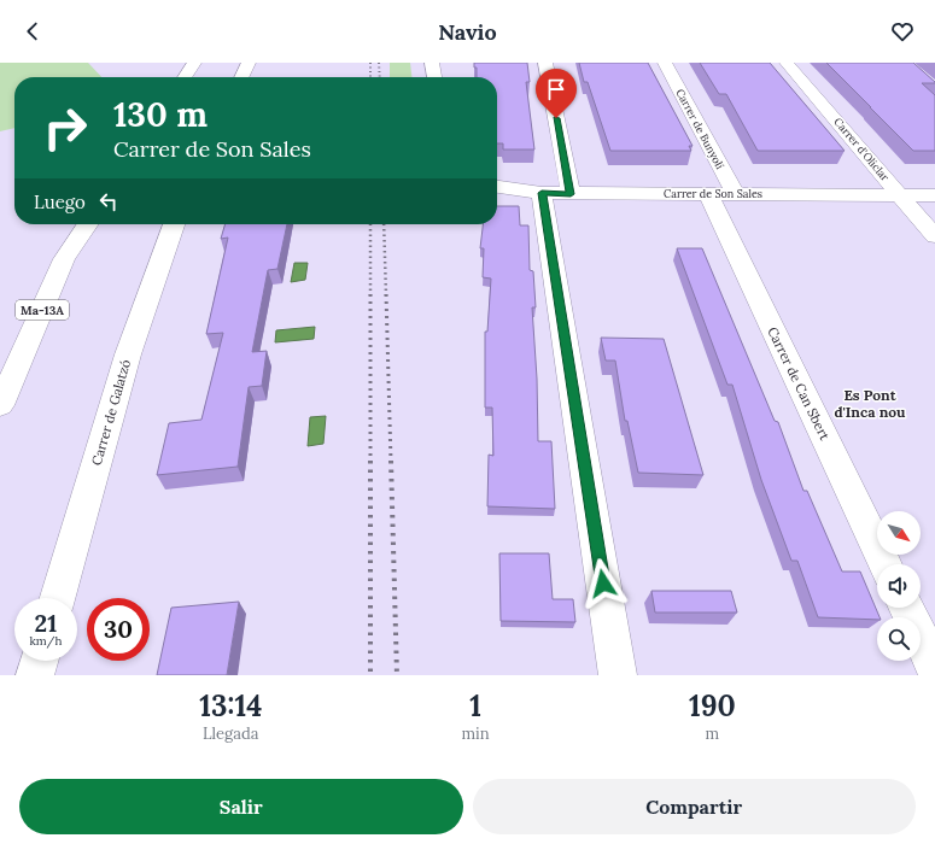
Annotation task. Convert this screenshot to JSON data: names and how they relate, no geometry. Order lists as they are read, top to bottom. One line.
{"streets":{"street":["Carrer de Bunyolí","Carrer d'Oliclar","Carrer de Son Sales","Ma-13A","Carrer de Can Sbert","Carrer de Galatzó"]},"crossings":[["Carrer de Bunyolí","Carrer de Son Sales"],["Carrer d'Oliclar","Carrer de Son Sales"],["Carrer de Son Sales","Carrer de Can Sbert"]],"districts":["Es Pont d'Inca nou"],"north":"bottom right","page":{"header":"Navio","turn":["130 m","Carrer de Son Sales"],"then":"Luego","speed":"21 km/h","limit":"30","eta":["13:14","Llegada","1","min","190","m"],"buttons":["Salir","Compartir"]}}
